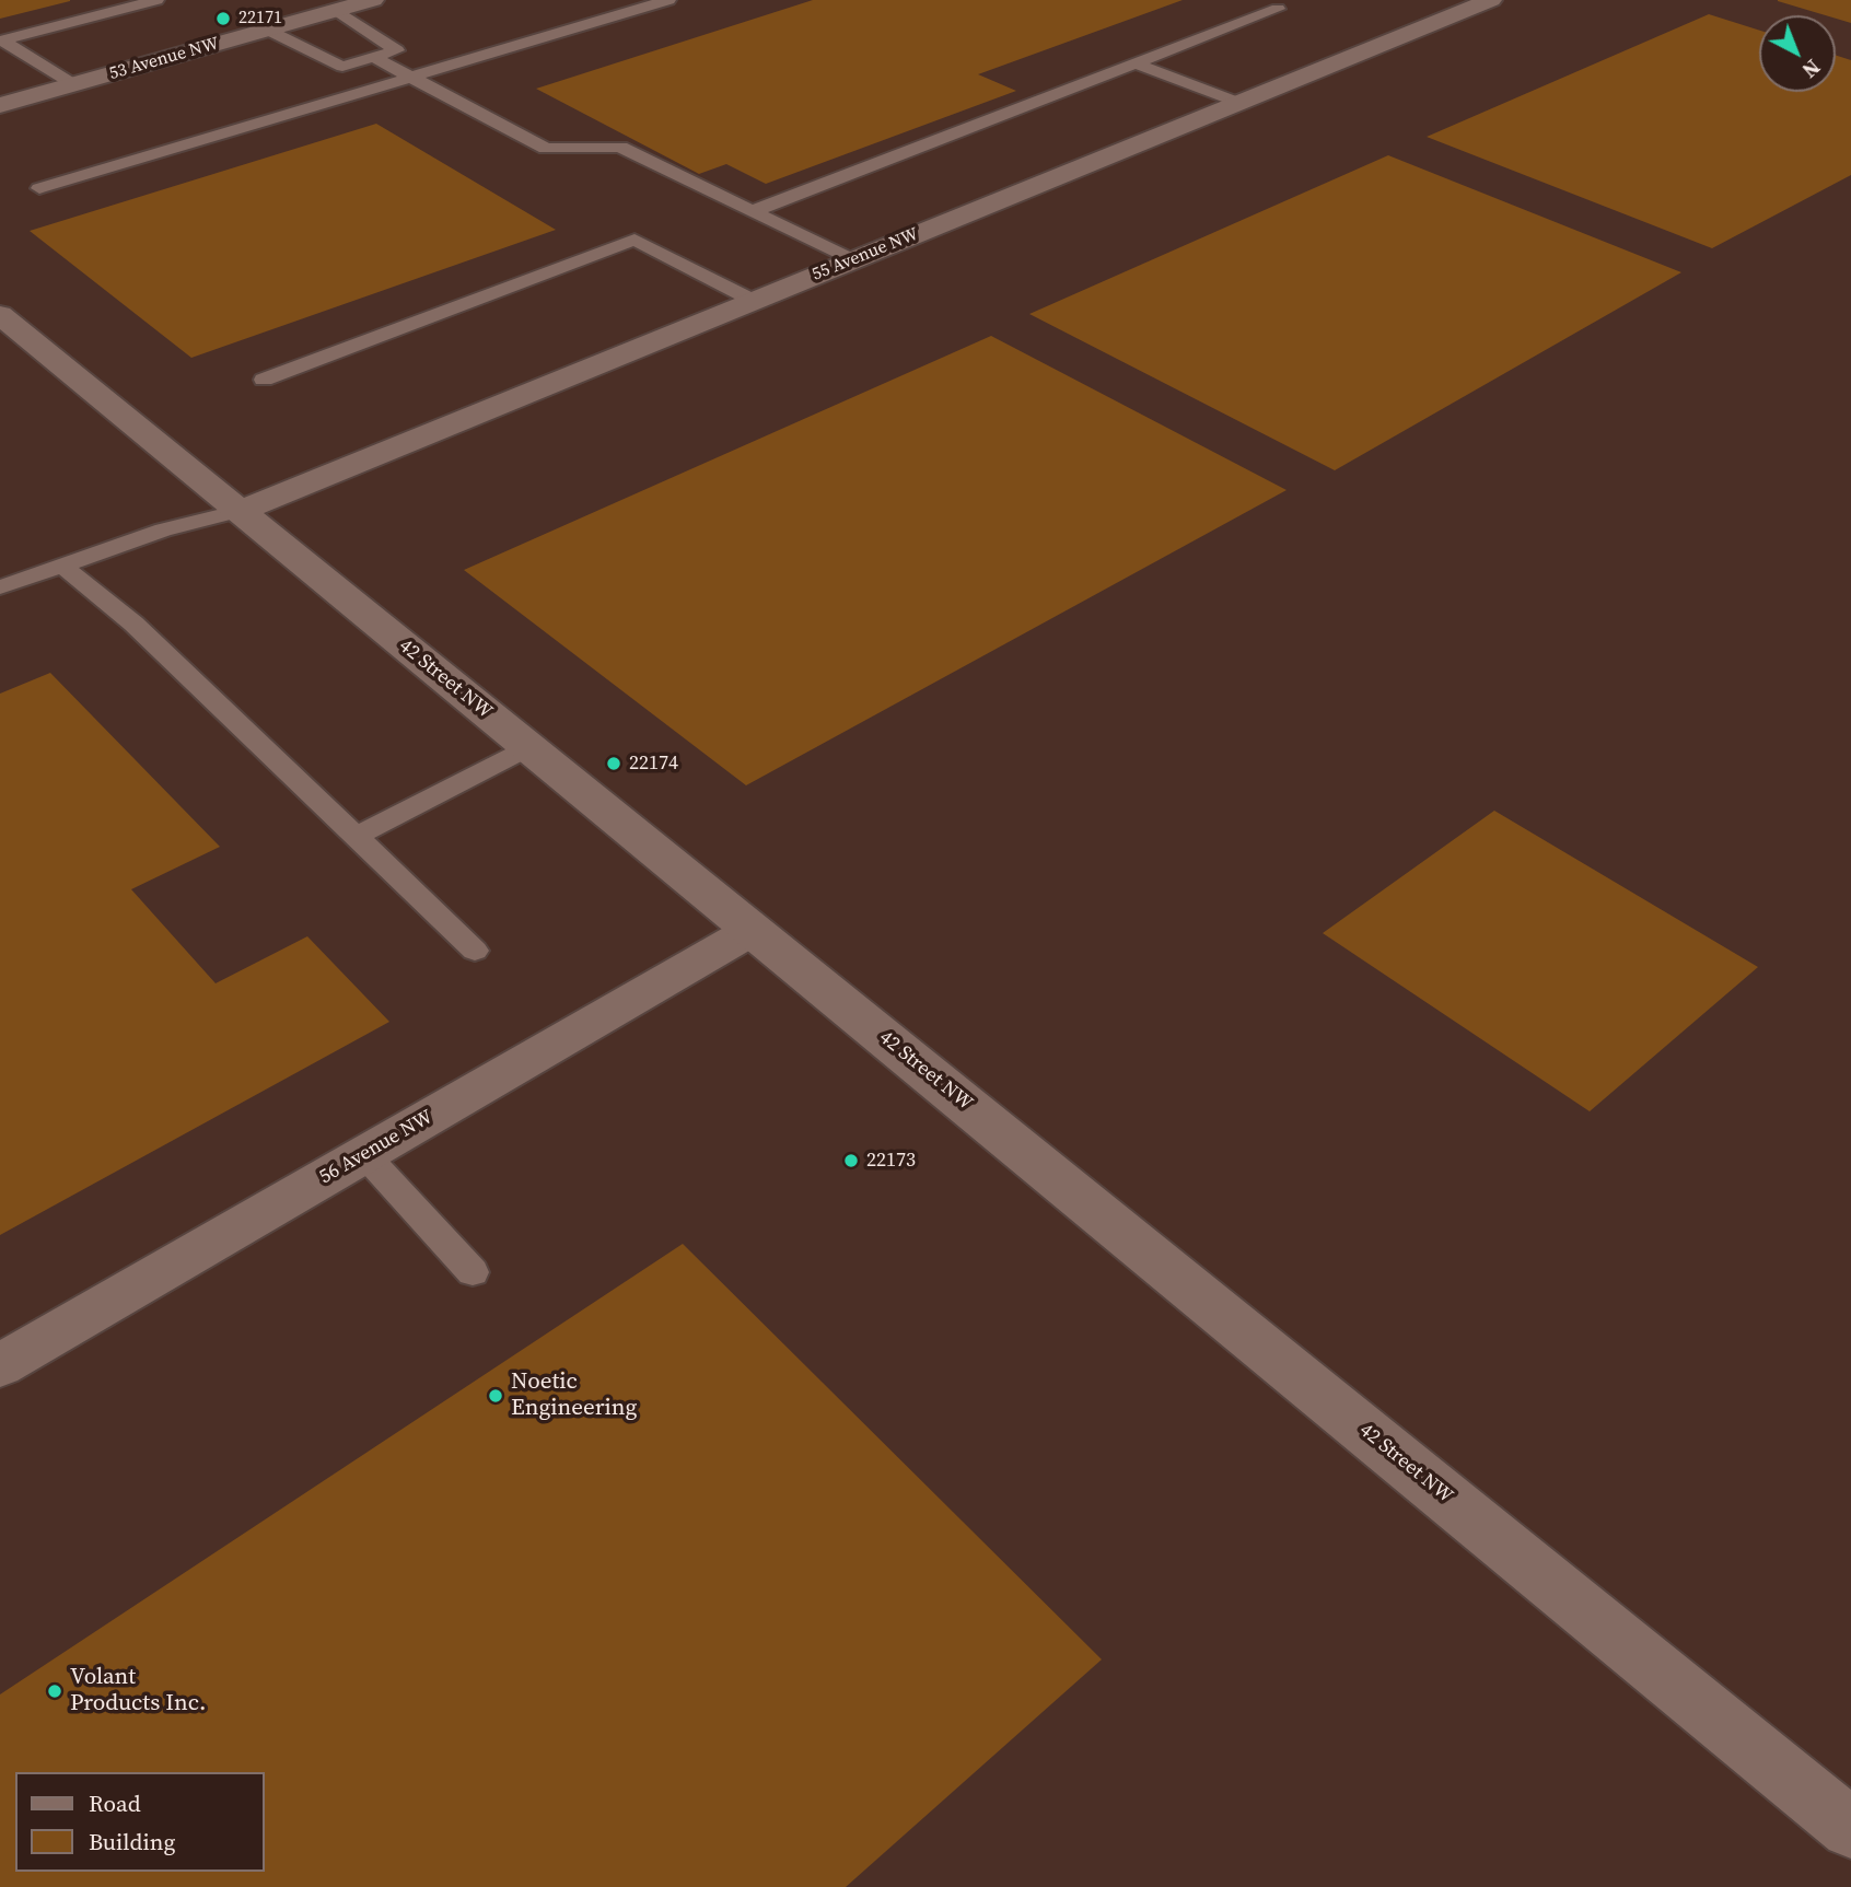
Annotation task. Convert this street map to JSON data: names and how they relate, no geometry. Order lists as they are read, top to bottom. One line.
{"streets":{"street":["53 Avenue NW","55 Avenue NW","42 Street NW","56 Avenue NW"]},"crossings":[["55 Avenue NW","42 Street NW"],["42 Street NW","56 Avenue NW"]],"places":["22171","22174","22173","Noetic Engineering","Volant Products Inc."],"legend":["Road","Building"],"north":"bottom right"}
